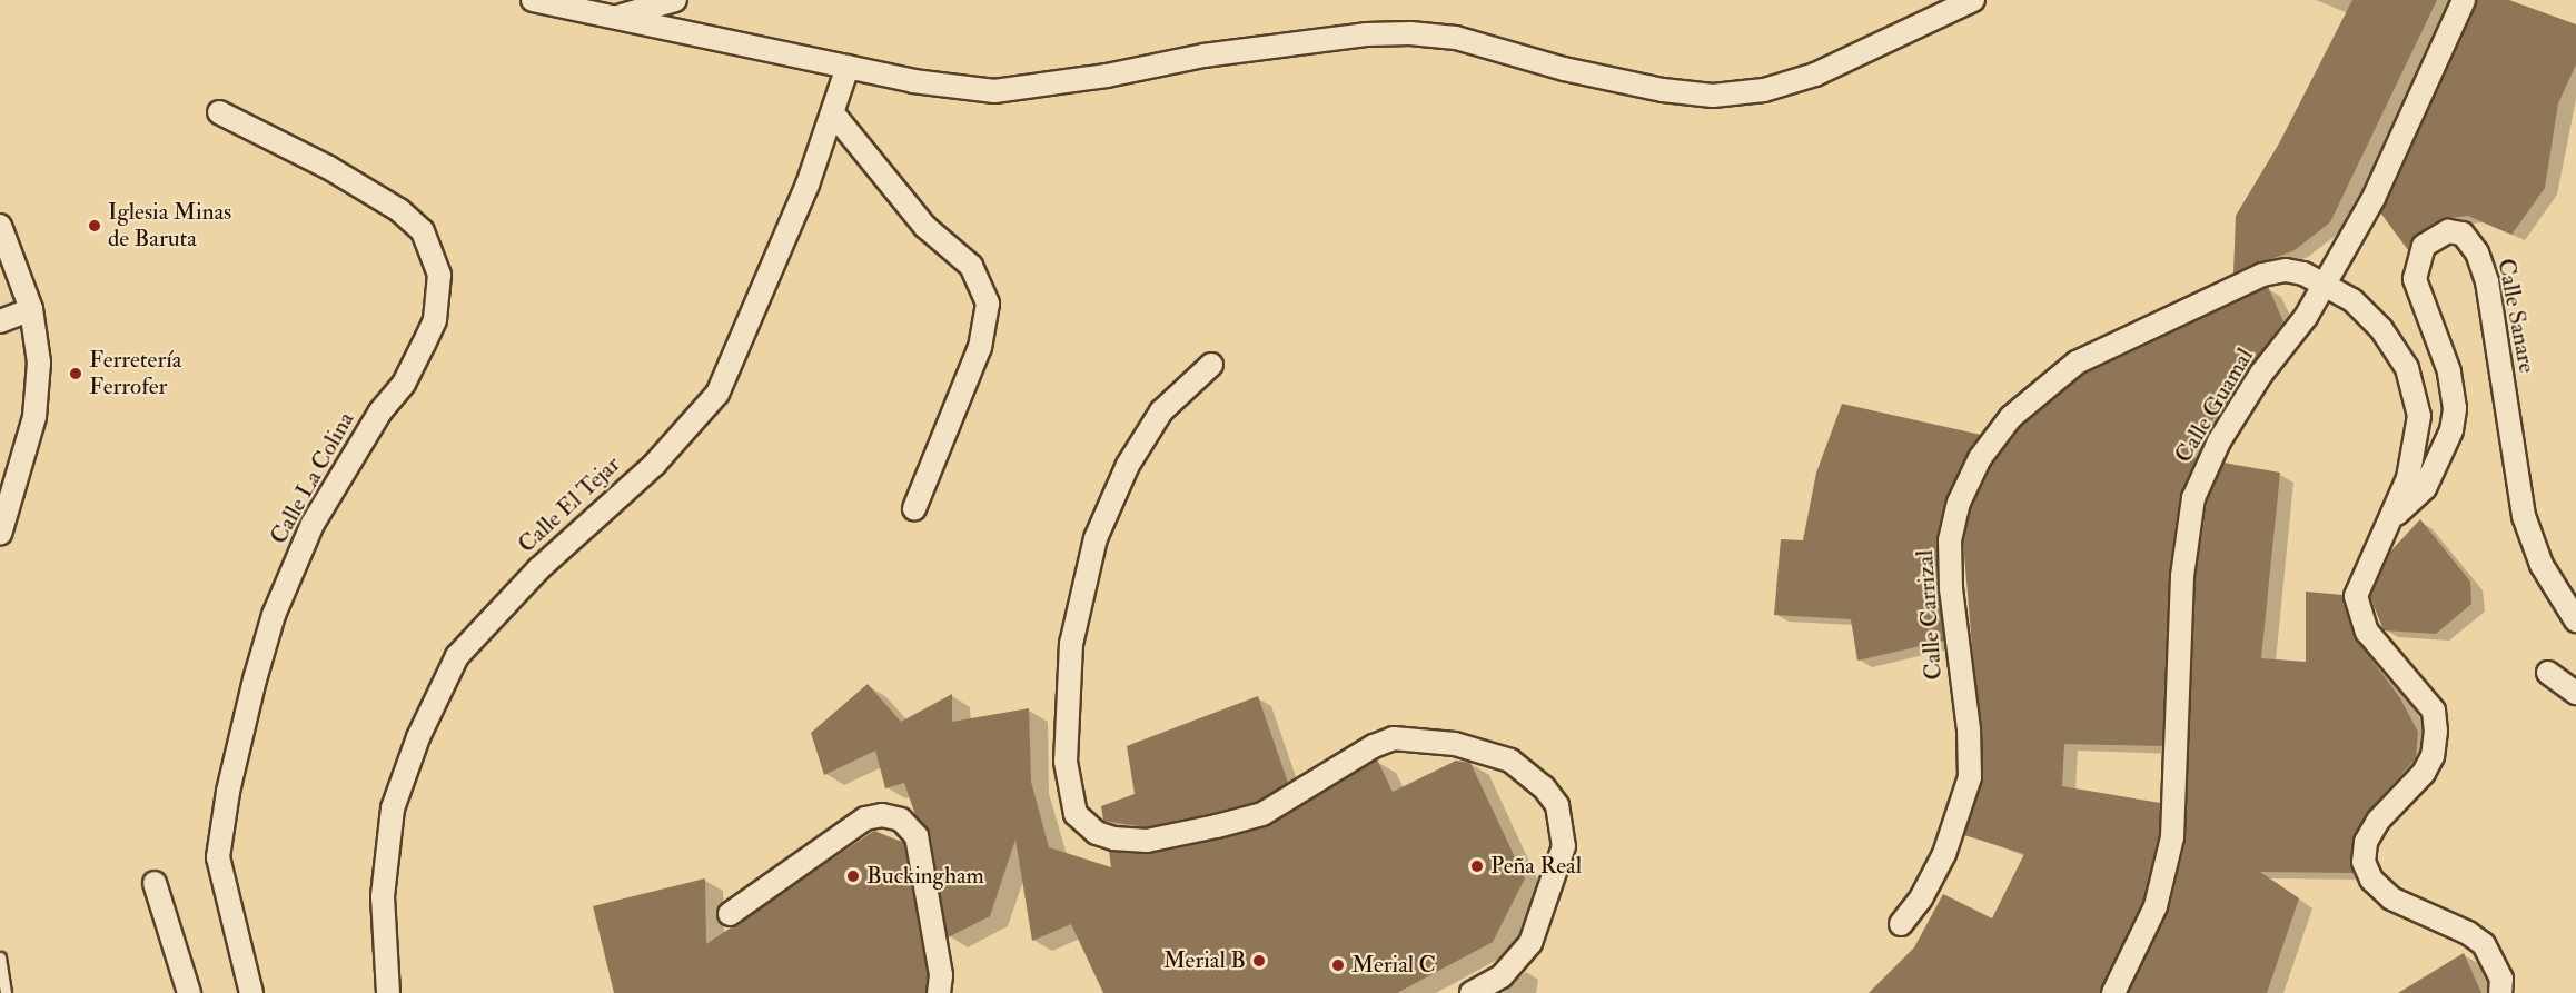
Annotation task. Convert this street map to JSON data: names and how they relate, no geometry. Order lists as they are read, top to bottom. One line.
{"streets":{"street":["Calle Sanare","Calle Guamal","Calle La Colina","Calle El Tejar","Calle Carrizal"]},"crossings":[["Calle Sanare","Calle Carrizal"],["Calle Guamal","Calle Carrizal"]],"places":["Iglesia Minas de Baruta","Ferretería Ferrofer","Peña Real","Buckingham","Merial B","Merial C"]}
